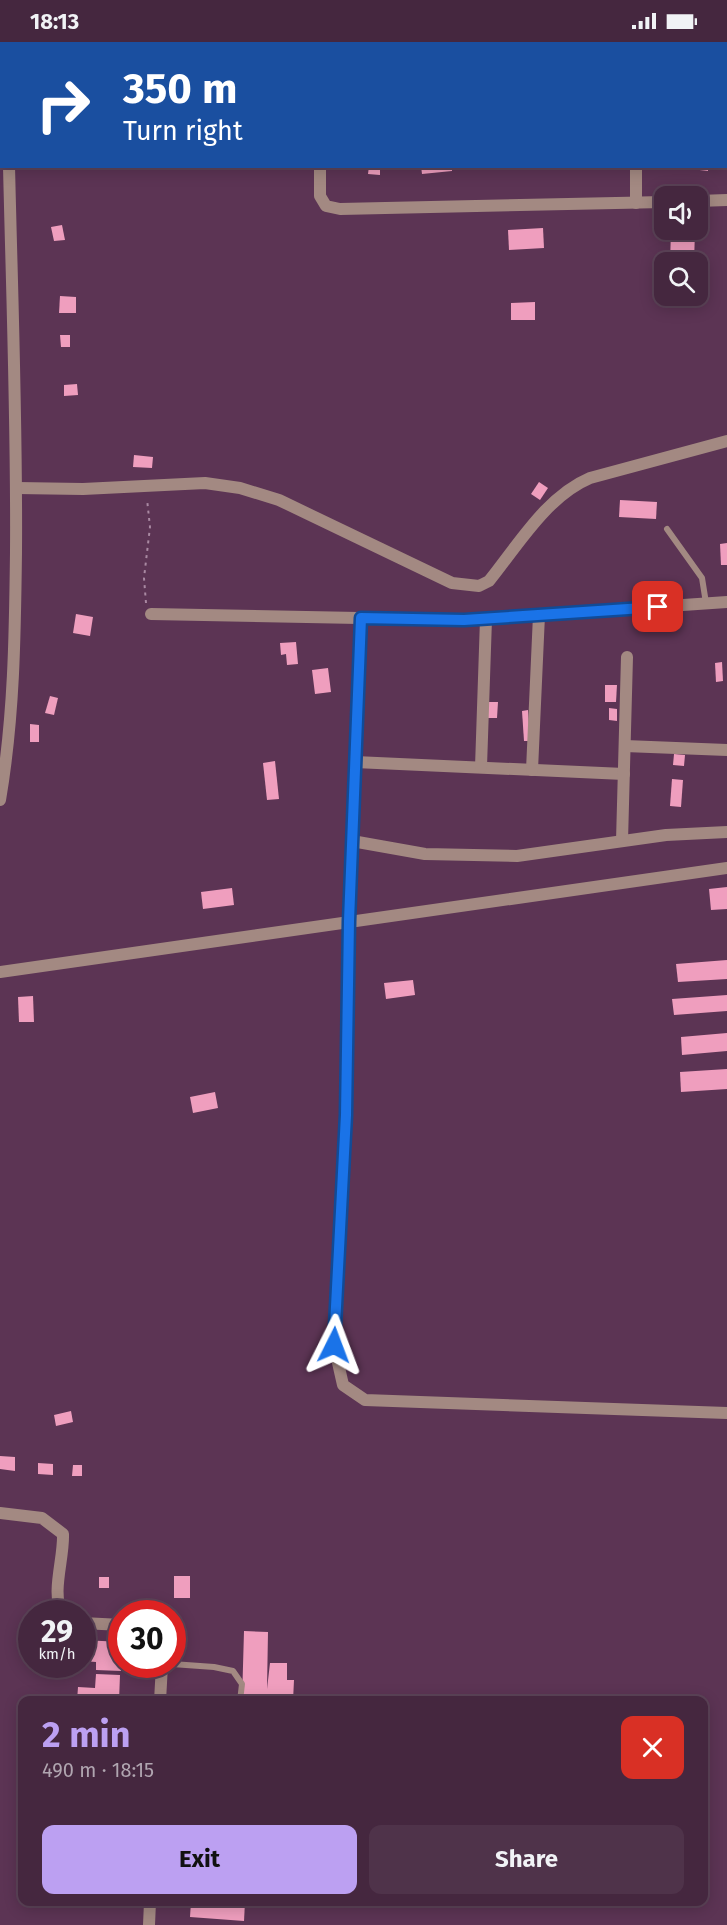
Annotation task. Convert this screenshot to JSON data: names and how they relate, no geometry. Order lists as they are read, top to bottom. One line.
{"page":{"status":"18:13","turn":["350 m","Turn right"],"speed":"29 km/h","limit":"30","heading":["2 min","490 m · 18:15"],"buttons":["Exit","Share"]}}
